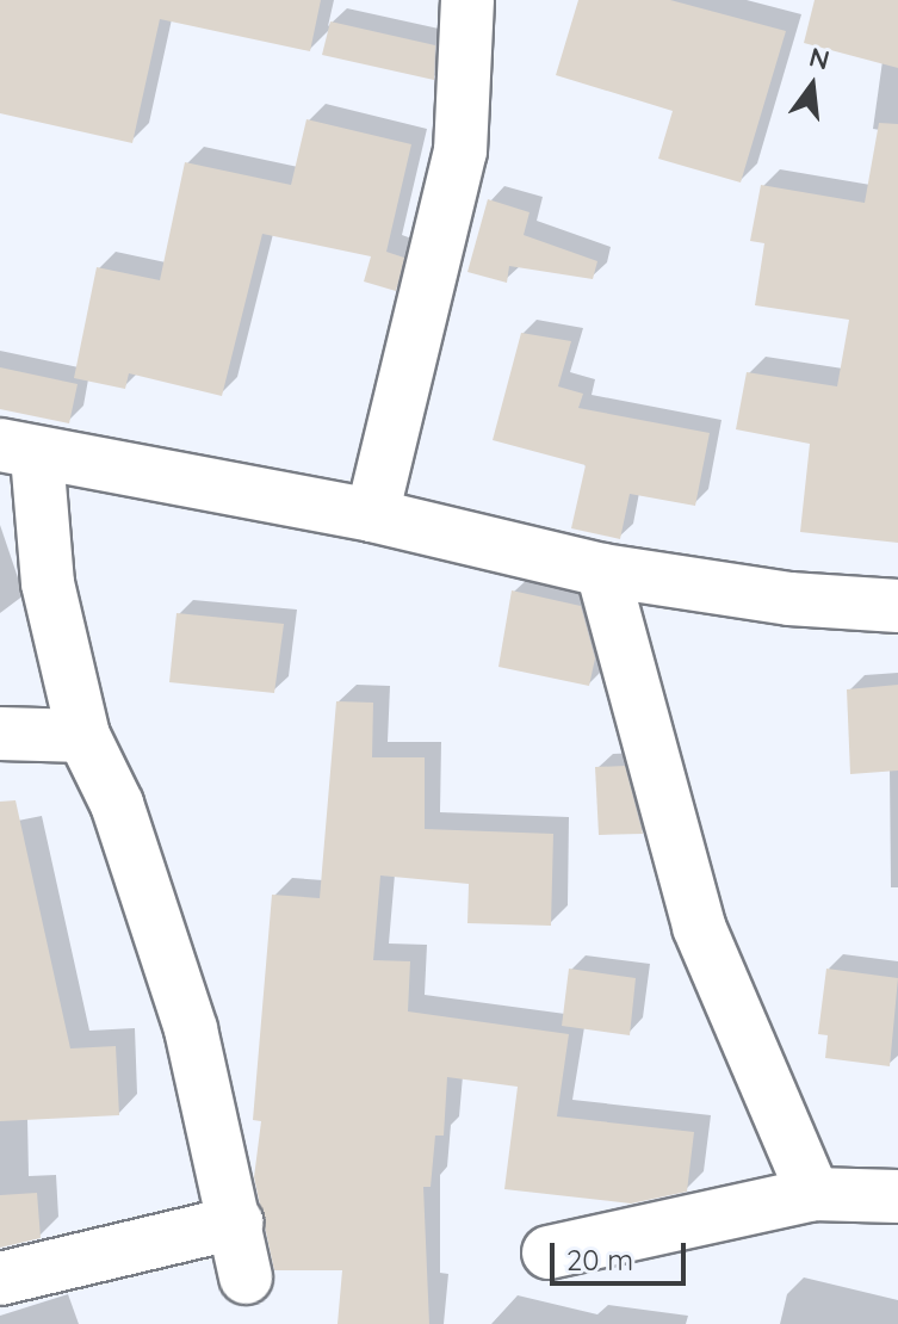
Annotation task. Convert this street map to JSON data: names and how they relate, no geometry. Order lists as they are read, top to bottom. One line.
{"scale_bar":"20 m","north":"top"}
